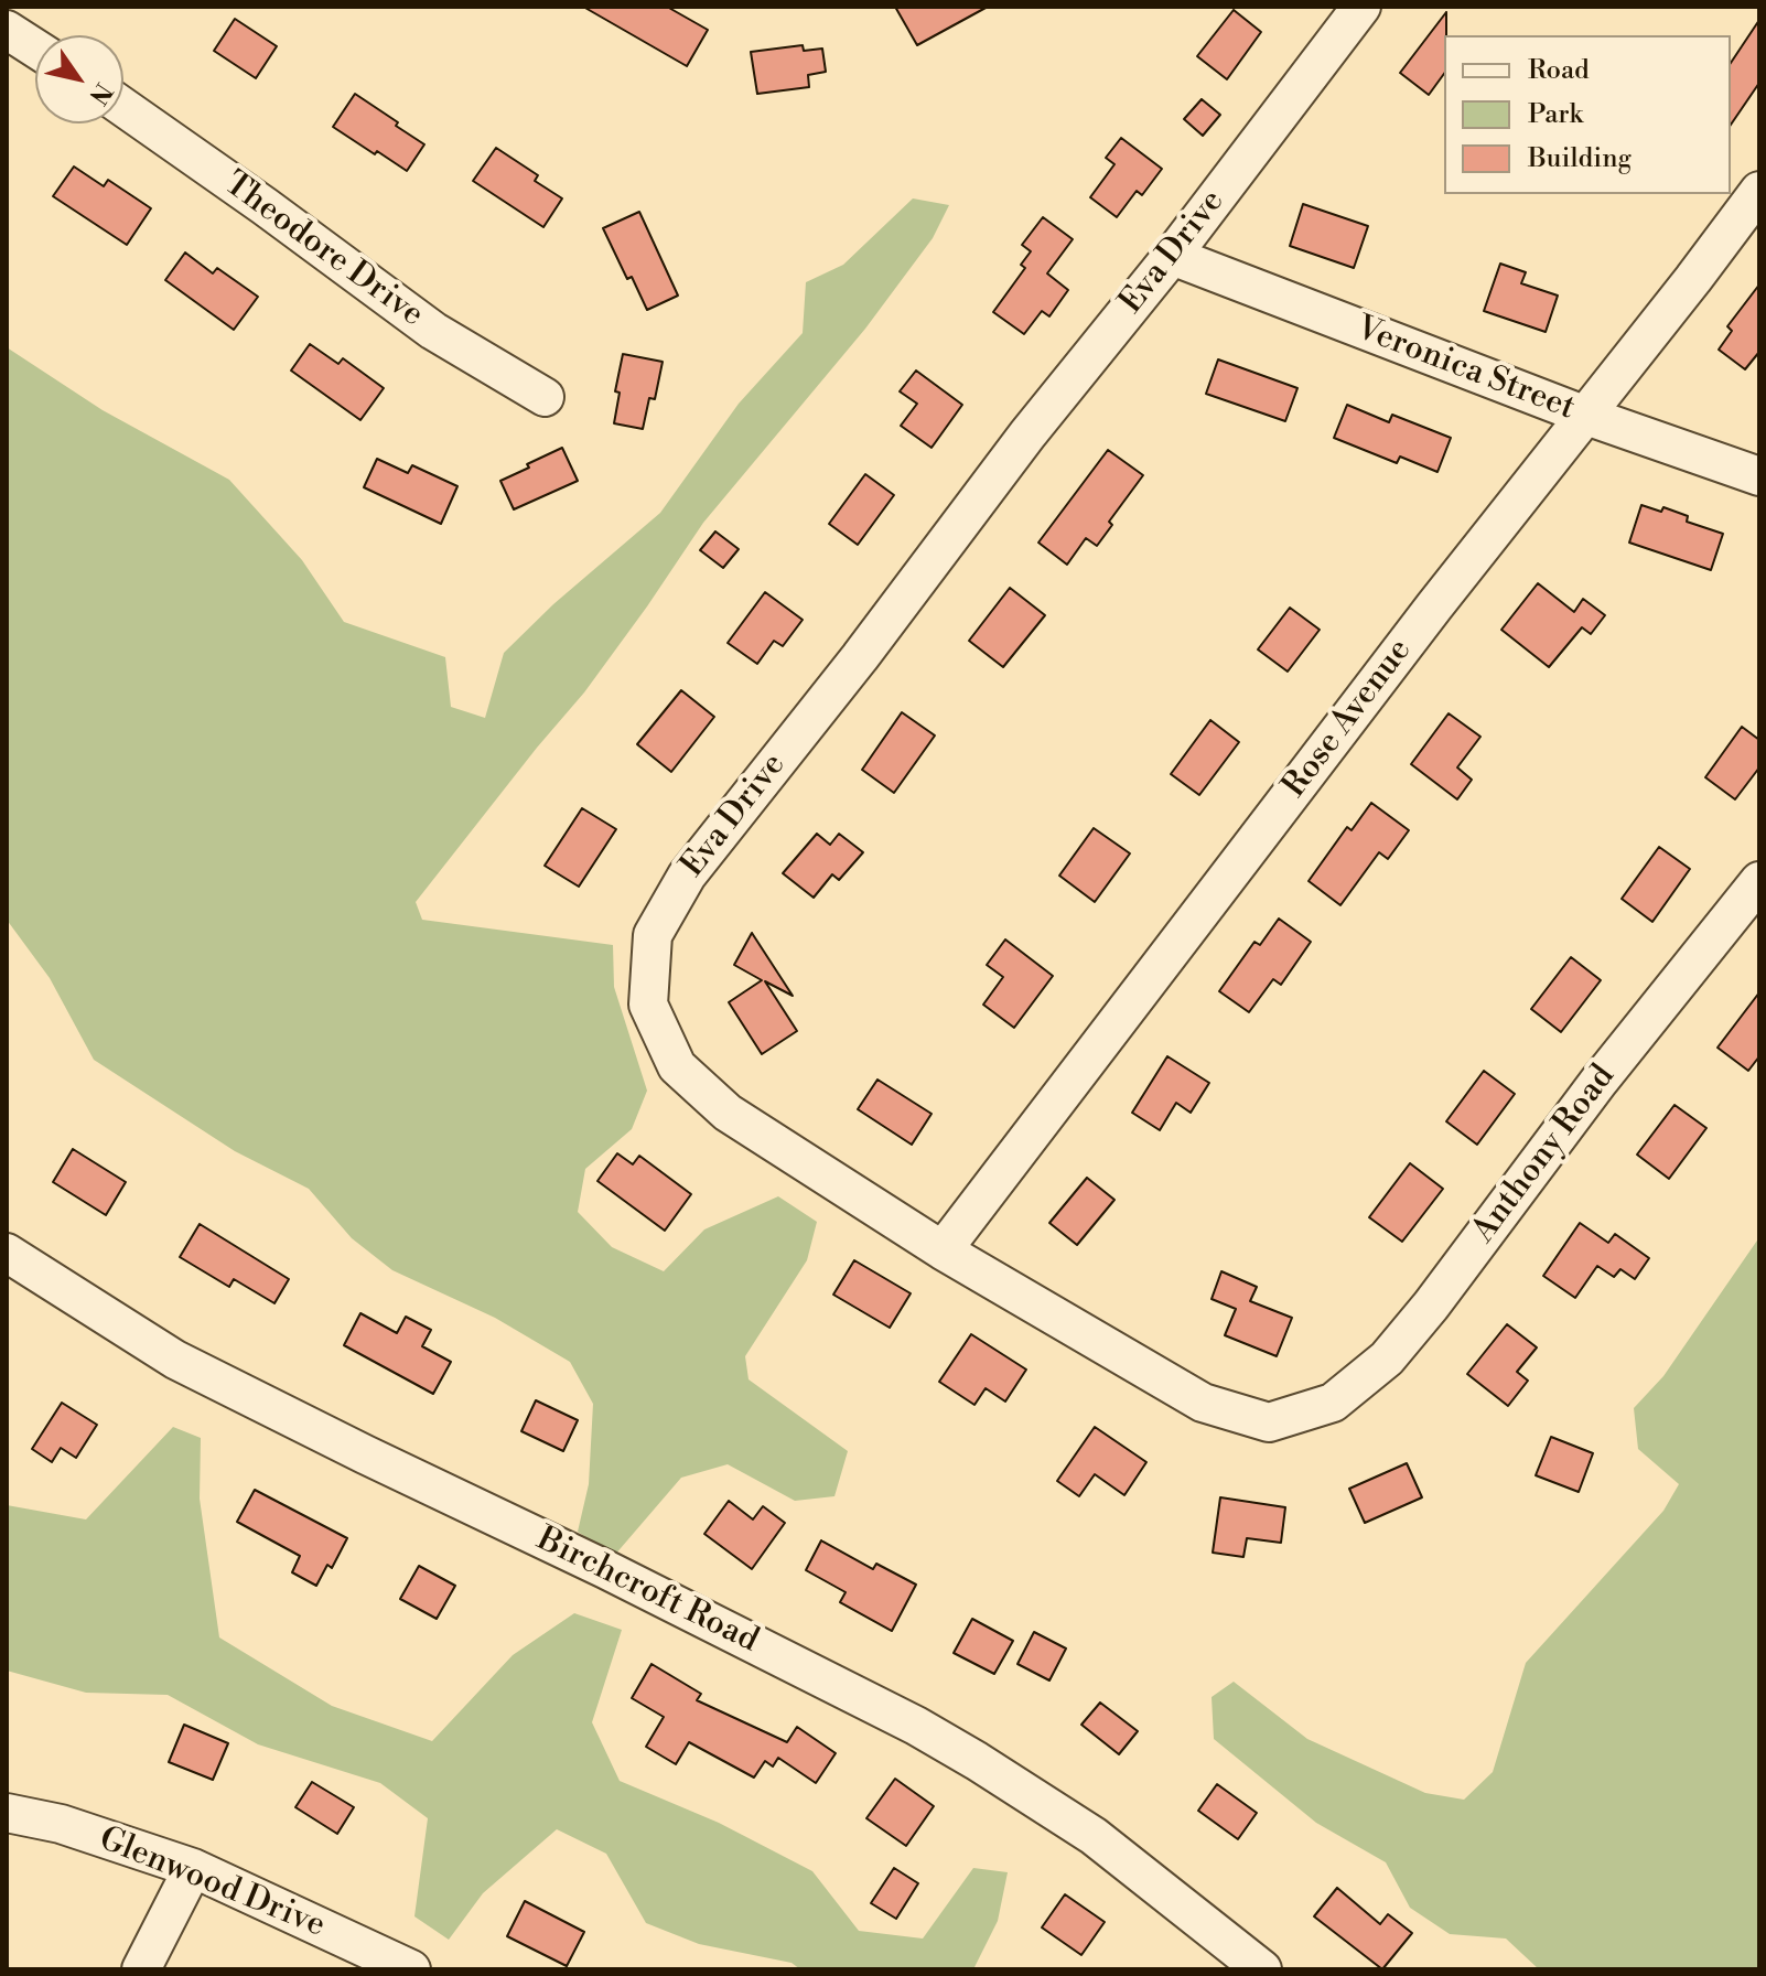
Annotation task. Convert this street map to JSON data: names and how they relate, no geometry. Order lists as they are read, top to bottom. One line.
{"streets":{"street":["Theodore Drive","Eva Drive","Veronica Street","Rose Avenue","Anthony Road","Birchcroft Road","Glenwood Drive"]},"crossings":[["Eva Drive","Veronica Street"],["Eva Drive","Rose Avenue"],["Eva Drive","Anthony Road"],["Veronica Street","Rose Avenue"]],"legend":["Road","Park","Building"],"north":"bottom right"}
